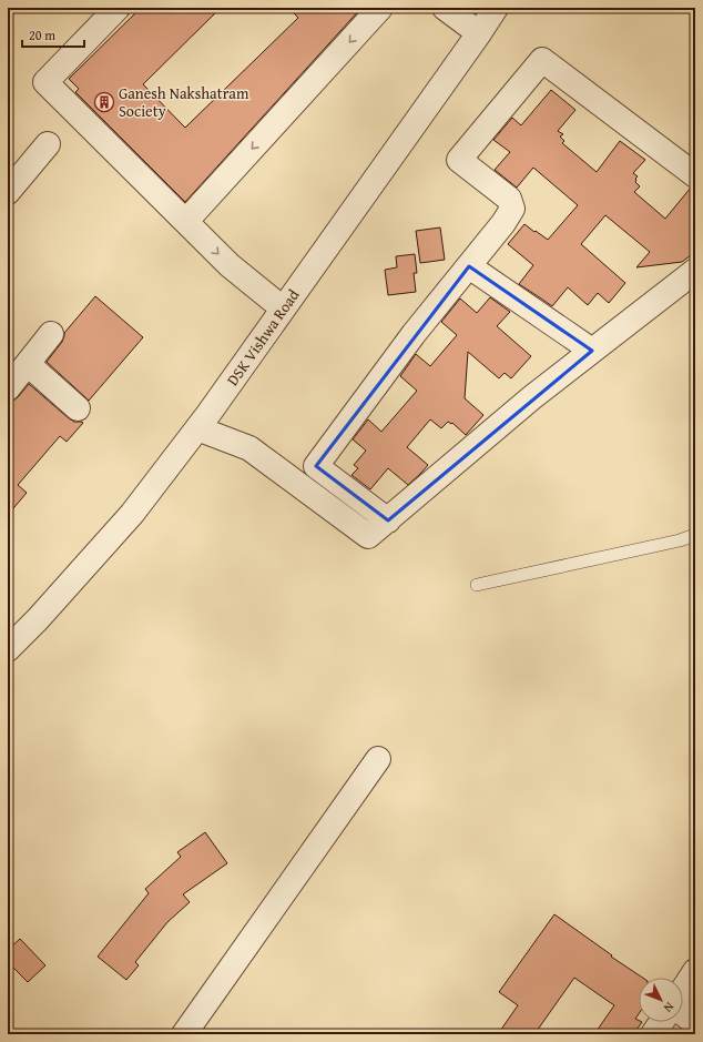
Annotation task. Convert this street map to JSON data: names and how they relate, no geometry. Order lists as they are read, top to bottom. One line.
{"streets":{"street":["DSK Vishwa Road"]},"places":{"building":["Ganesh Nakshatram Society"]},"scale_bar":"20 m","north":"bottom right"}
